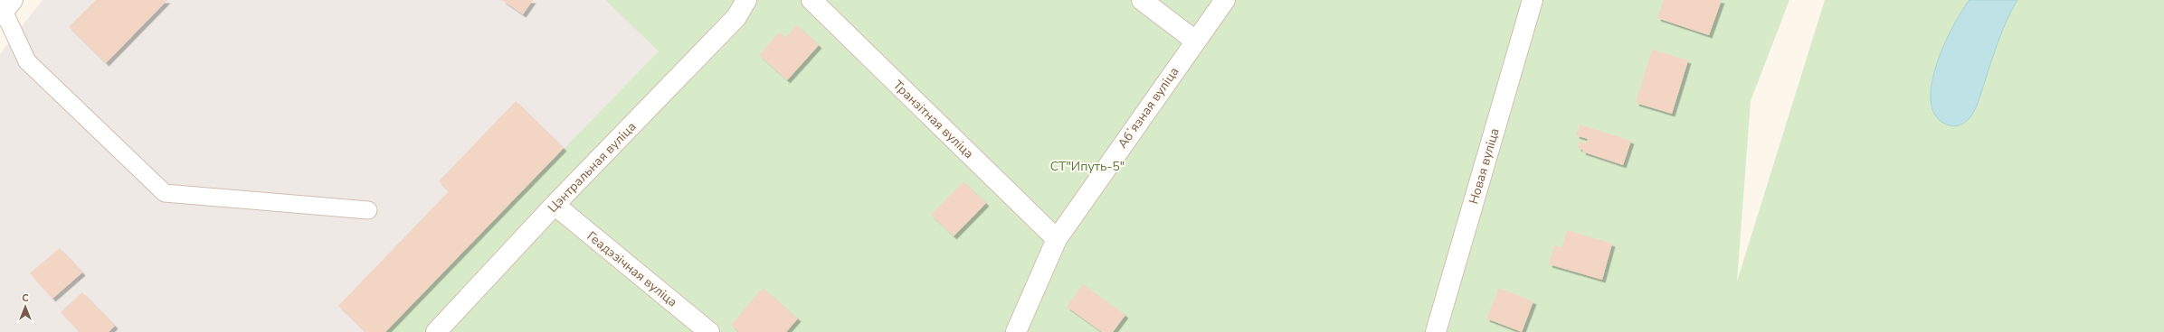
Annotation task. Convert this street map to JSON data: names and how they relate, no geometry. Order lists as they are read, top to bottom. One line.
{"streets":{"street":["Абʼязная вуліца","Транзітная вуліца","Новая вуліца","Цэнтральная вуліца","Геадэзічная вуліца"]},"crossings":[["Абʼязная вуліца","Транзітная вуліца"],["Цэнтральная вуліца","Геадэзічная вуліца"]],"parks":["СТ\"Ипуть-5\""],"north":"top"}
